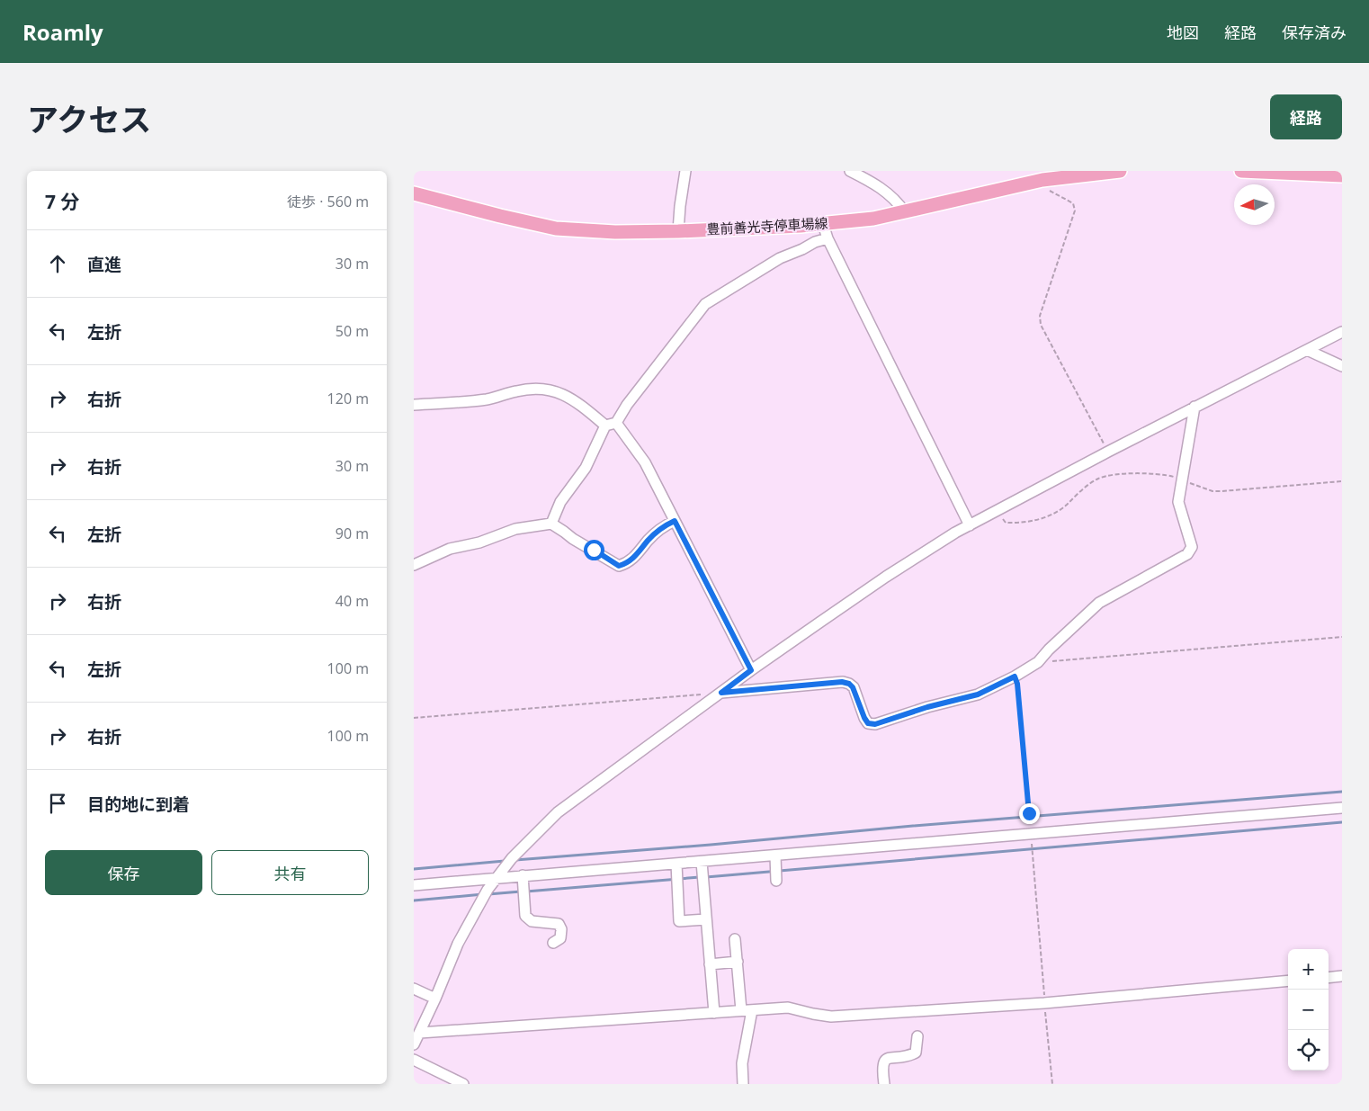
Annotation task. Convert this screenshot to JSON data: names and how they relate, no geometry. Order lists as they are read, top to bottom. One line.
{"streets":{"main road":["豊前善光寺停車場線"]},"north":"left","page":{"header":"Roamly","nav":["地図","経路","保存済み"],"title":"アクセス","buttons":["経路",["保存","共有"]],"heading":["7 分","徒歩 · 560 m"],"list":[["直進","30 m"],["左折","50 m"],["右折","120 m"],["右折","30 m"],["左折","90 m"],["右折","40 m"],["左折","100 m"],["右折","100 m"],"目的地に到着"],"map_buttons":["+","−"]}}
